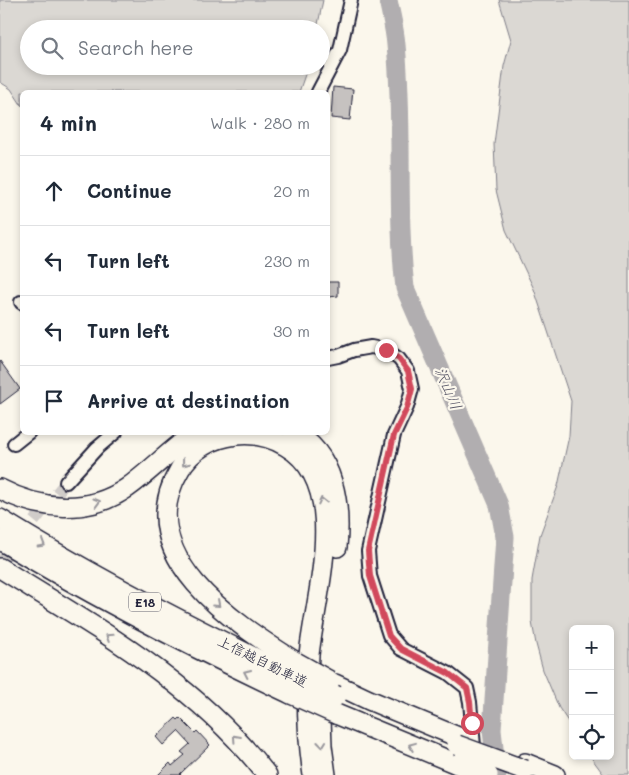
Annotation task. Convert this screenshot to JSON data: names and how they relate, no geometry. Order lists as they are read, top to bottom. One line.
{"streets":{"highway":["E18","上信越自動車道"]},"water":["沢山川"],"page":{"search":"Search here","heading":["4 min","Walk · 280 m"],"list":[["Continue","20 m"],["Turn left","230 m"],["Turn left","30 m"],"Arrive at destination"],"map_buttons":["+","−"]}}
